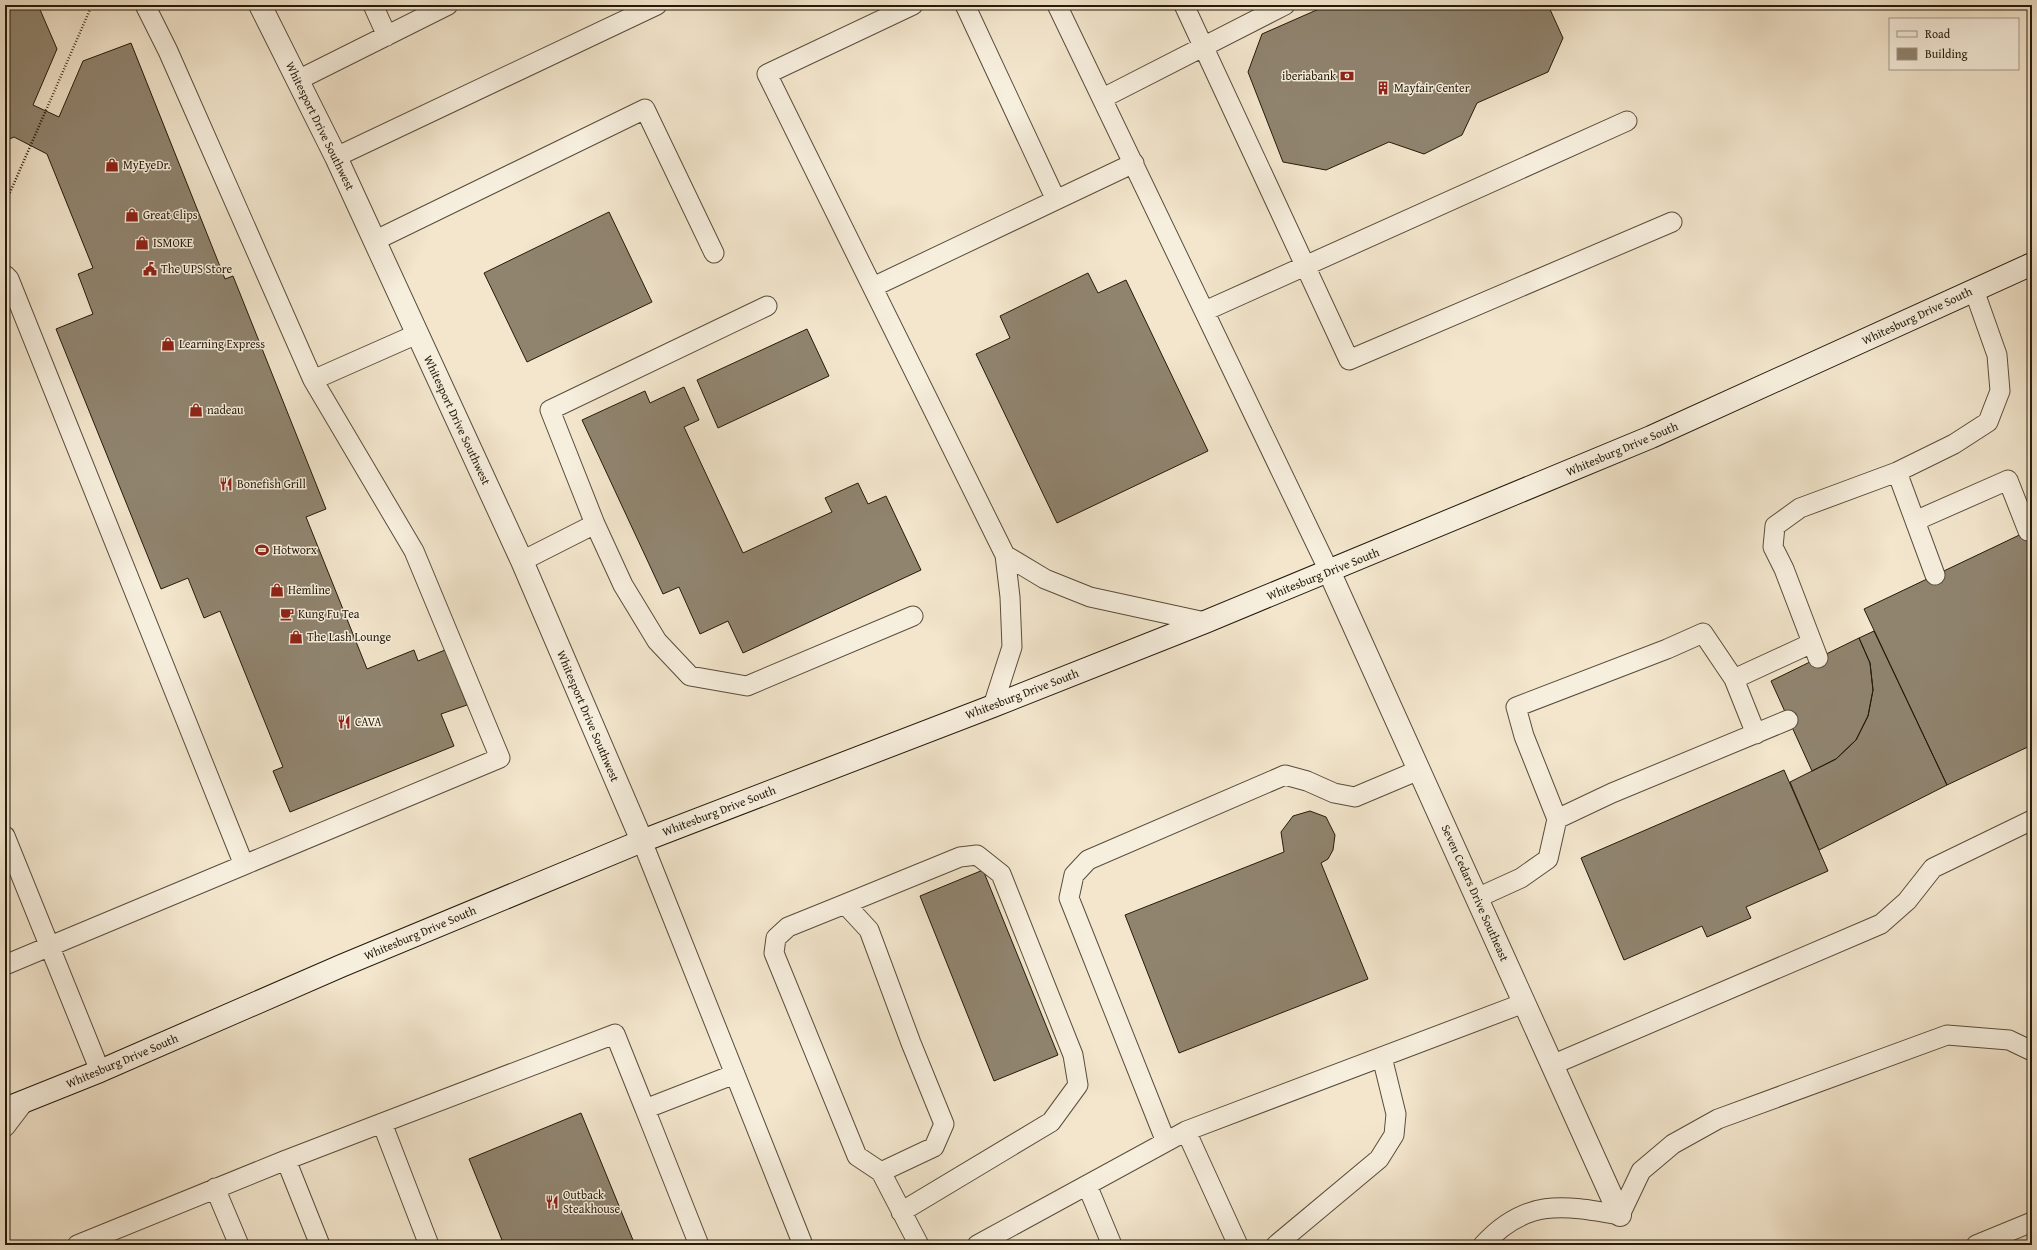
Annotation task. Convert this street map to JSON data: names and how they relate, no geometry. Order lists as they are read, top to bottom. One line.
{"streets":{"main road":["Whitesport Drive Southwest","Whitesburg Drive South","Seven Cedars Drive Southeast"]},"crossings":[["Whitesport Drive Southwest","Whitesburg Drive South"],["Whitesburg Drive South","Seven Cedars Drive Southeast"]],"places":{"bank":["iberiabank"],"building":["Mayfair Center"],"shop":["MyEyeDr.","Great Clips","ISMOKE","Learning Express","nadeau","Hemline","The Lash Lounge"],"public building":["The UPS Store"],"restaurant":["Bonefish Grill","CAVA","Outback Steakhouse"],"sports":["Hotworx"],"cafe":["Kung Fu Tea"]},"legend":["Road","Building"]}
